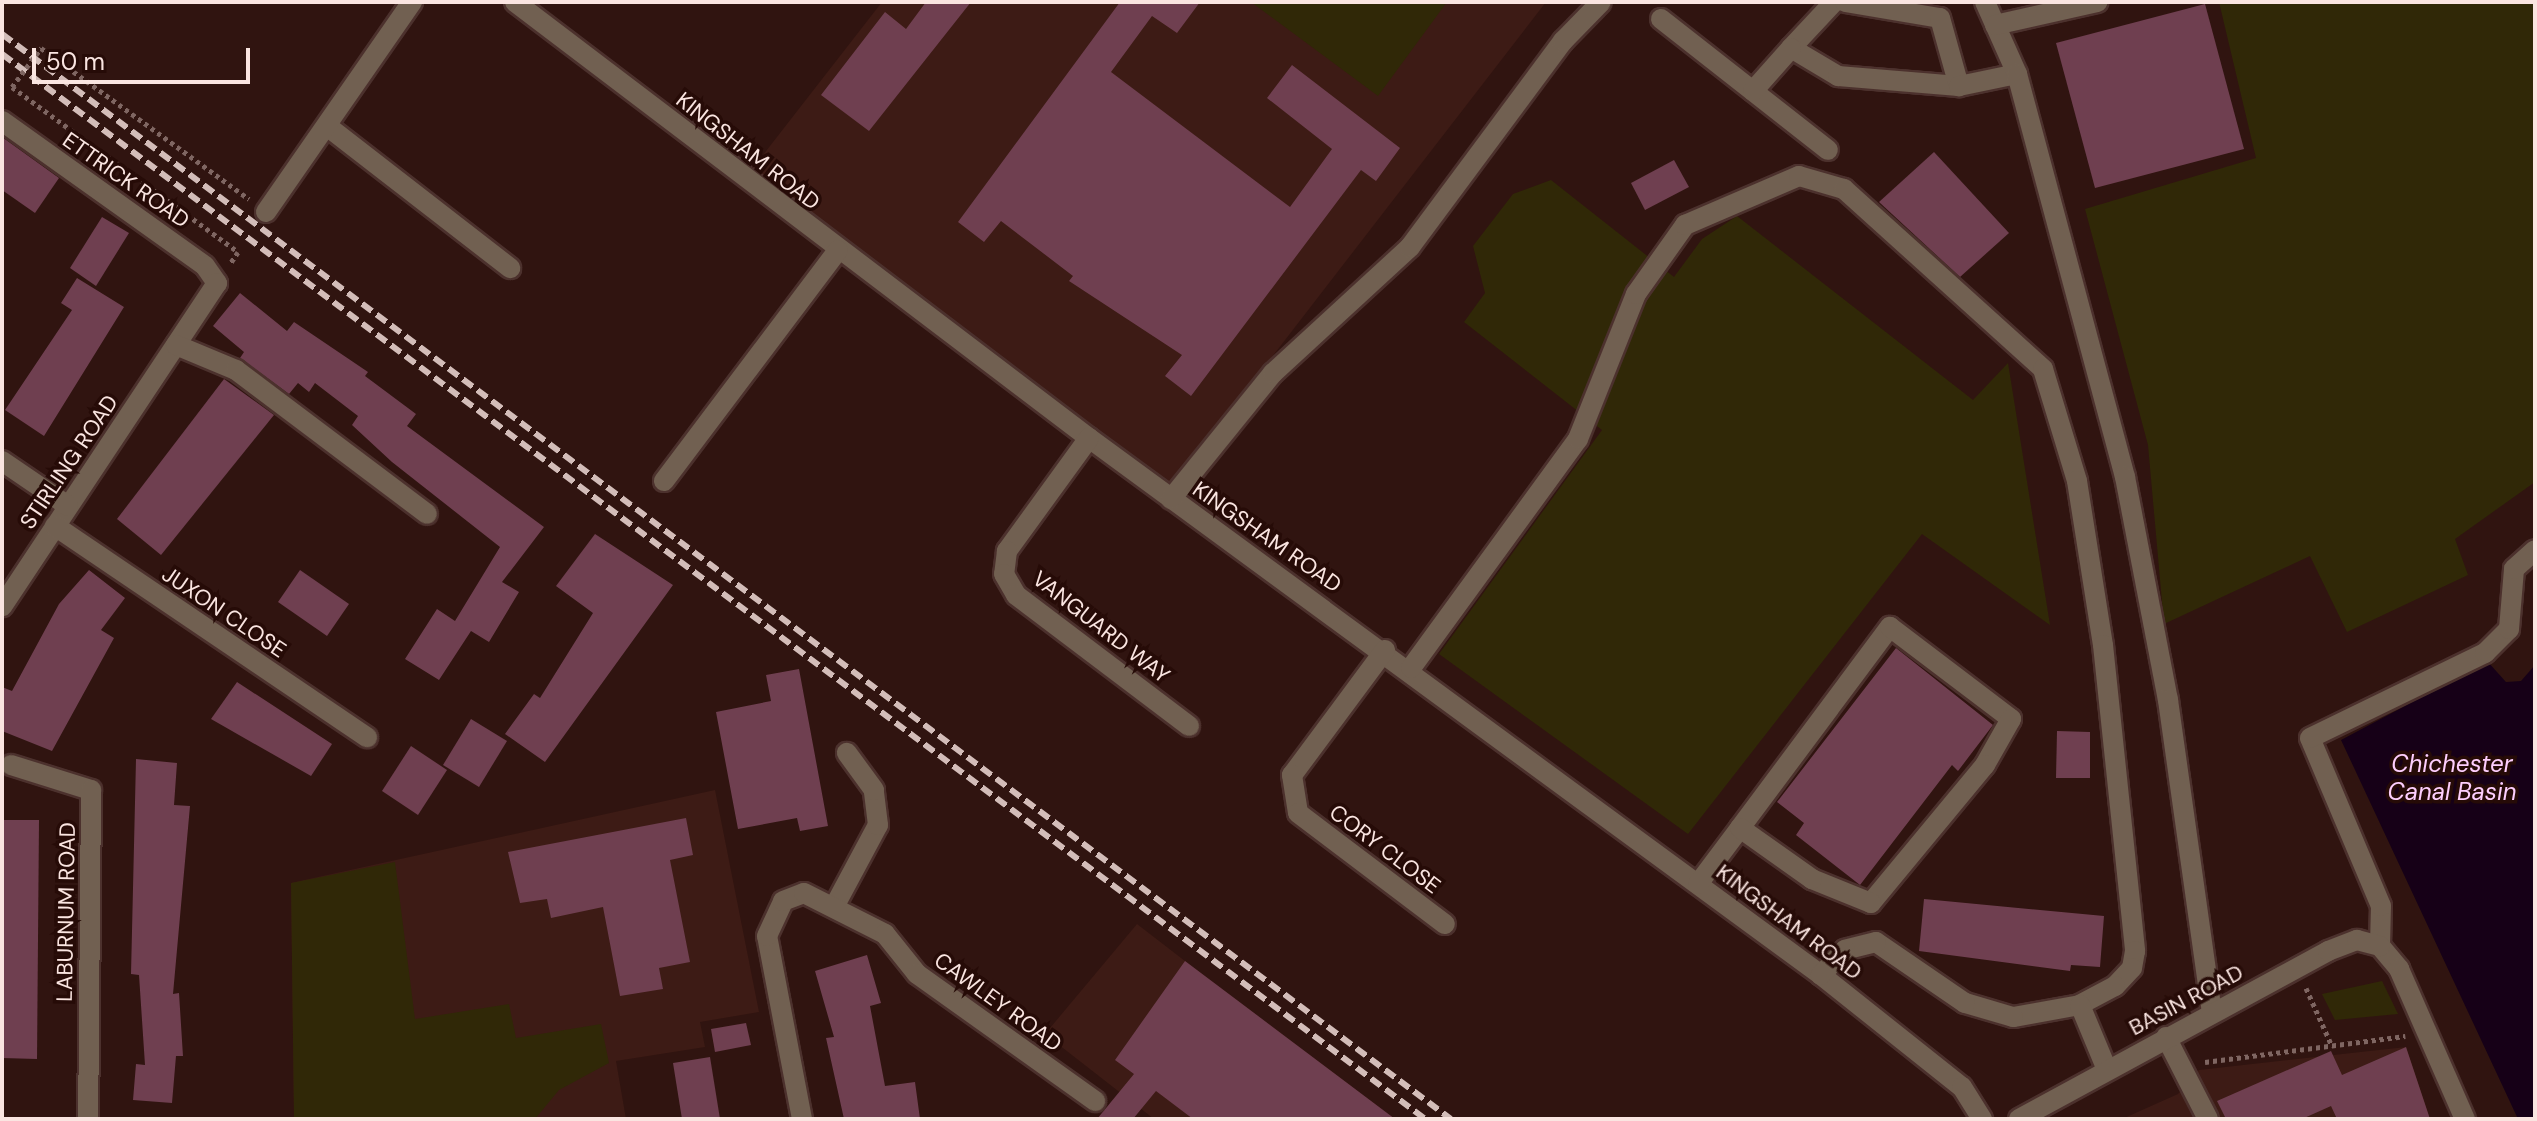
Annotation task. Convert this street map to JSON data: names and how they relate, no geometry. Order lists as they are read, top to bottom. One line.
{"streets":{"street":["KINGSHAM ROAD","ETTRICK ROAD","STIRLING ROAD","JUXON CLOSE","VANGUARD WAY","CORY CLOSE","LABURNUM ROAD","BASIN ROAD","CAWLEY ROAD"]},"crossings":[["KINGSHAM ROAD","VANGUARD WAY"],["KINGSHAM ROAD","CORY CLOSE"],["ETTRICK ROAD","STIRLING ROAD"],["STIRLING ROAD","JUXON CLOSE"]],"water":["Chichester Canal Basin"],"scale_bar":"50 m"}
